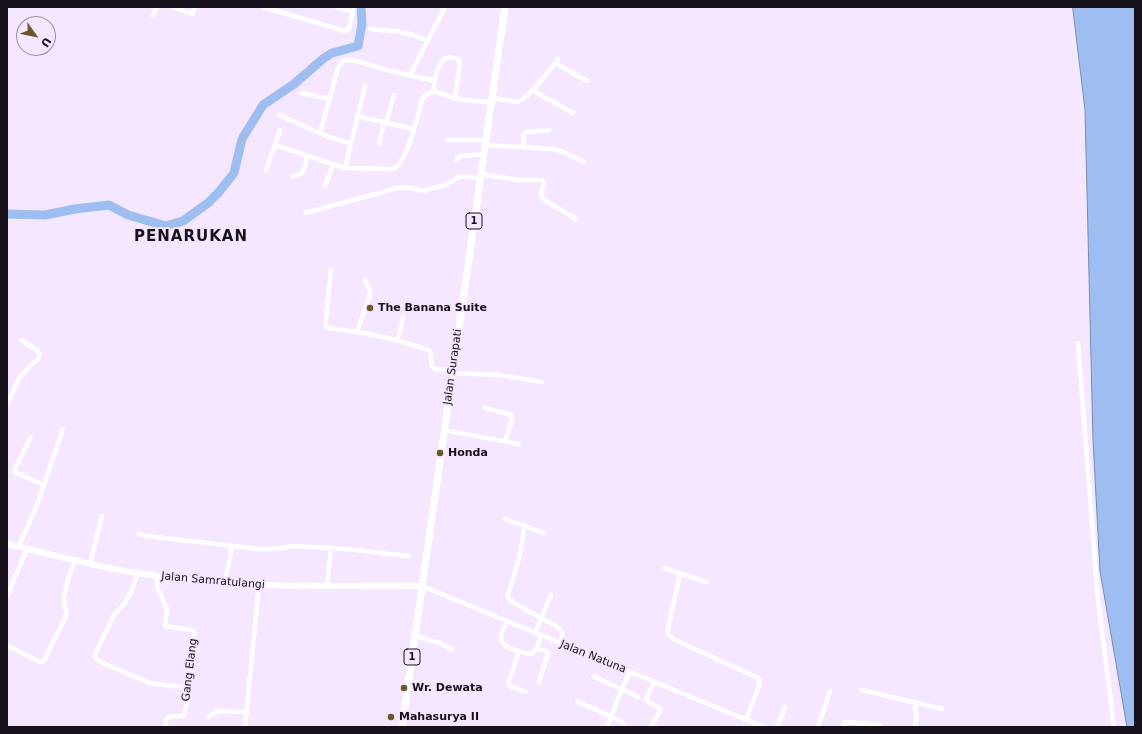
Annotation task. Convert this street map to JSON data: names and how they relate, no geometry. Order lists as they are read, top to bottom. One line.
{"streets":{"highway":["1","Jalan Surapati"],"main road":["Jalan Samratulangi"],"street":["Jalan Natuna","Gang Elang"]},"crossings":[["Jalan Surapati","Jalan Samratulangi"],["Jalan Surapati","Jalan Natuna"],["Jalan Samratulangi","Jalan Natuna"],["Jalan Samratulangi","Gang Elang"]],"districts":["PENARUKAN"],"places":["The Banana Suite","Honda","Wr. Dewata","Mahasurya II"],"north":"bottom right"}
